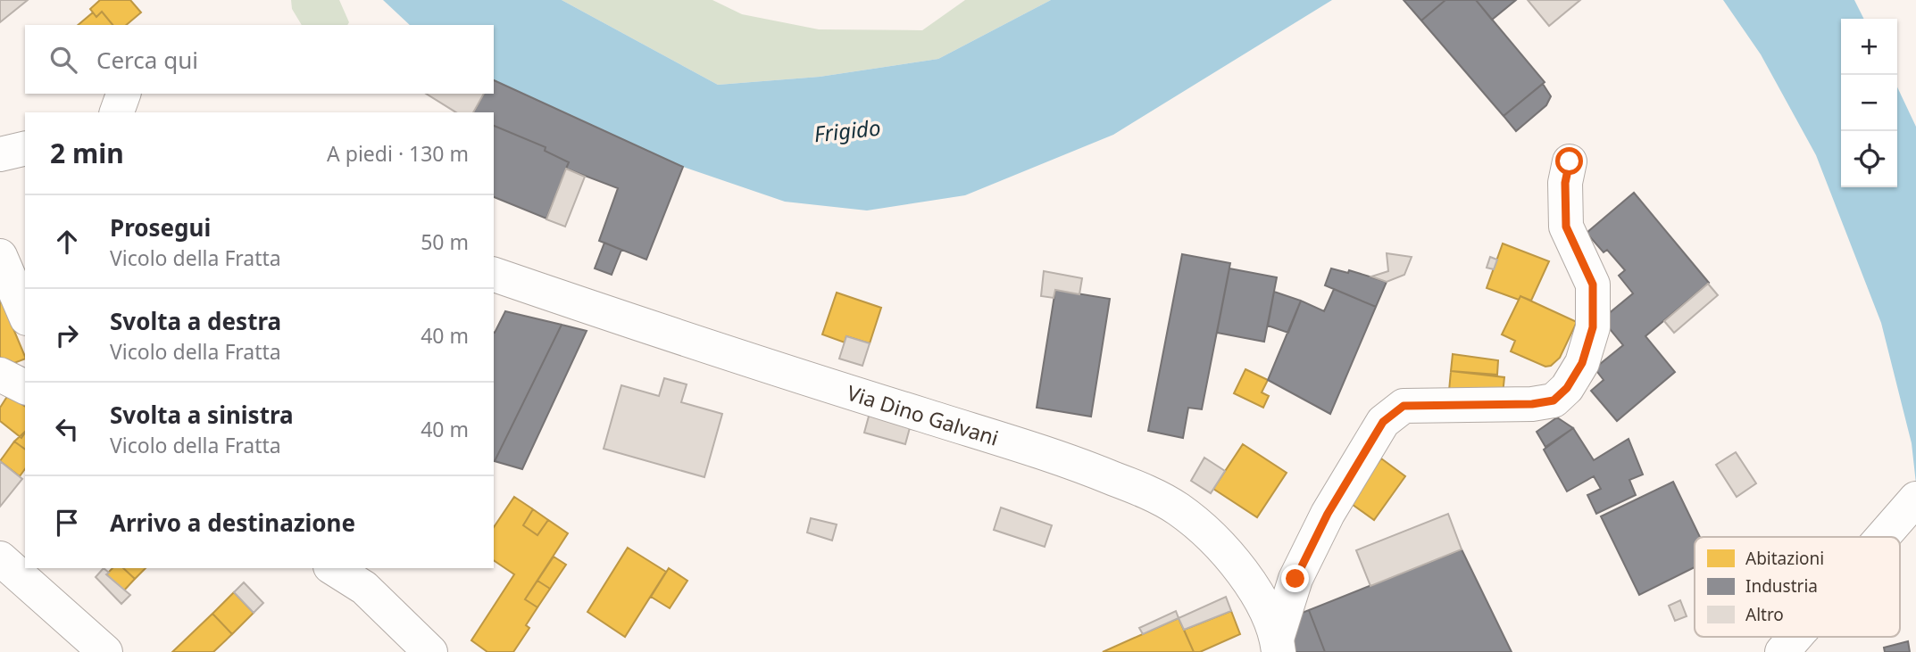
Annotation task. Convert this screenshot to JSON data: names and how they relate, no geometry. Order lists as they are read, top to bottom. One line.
{"streets":{"street":["Via Dino Galvani"]},"water":["Frigido"],"legend":["Abitazioni","Industria","Altro"],"page":{"map_buttons":["+","−"],"search":"Cerca qui","heading":["2 min","A piedi · 130 m"],"list":[["Prosegui","Vicolo della Fratta","50 m"],["Svolta a destra","Vicolo della Fratta","40 m"],["Svolta a sinistra","Vicolo della Fratta","40 m"],"Arrivo a destinazione"]}}
